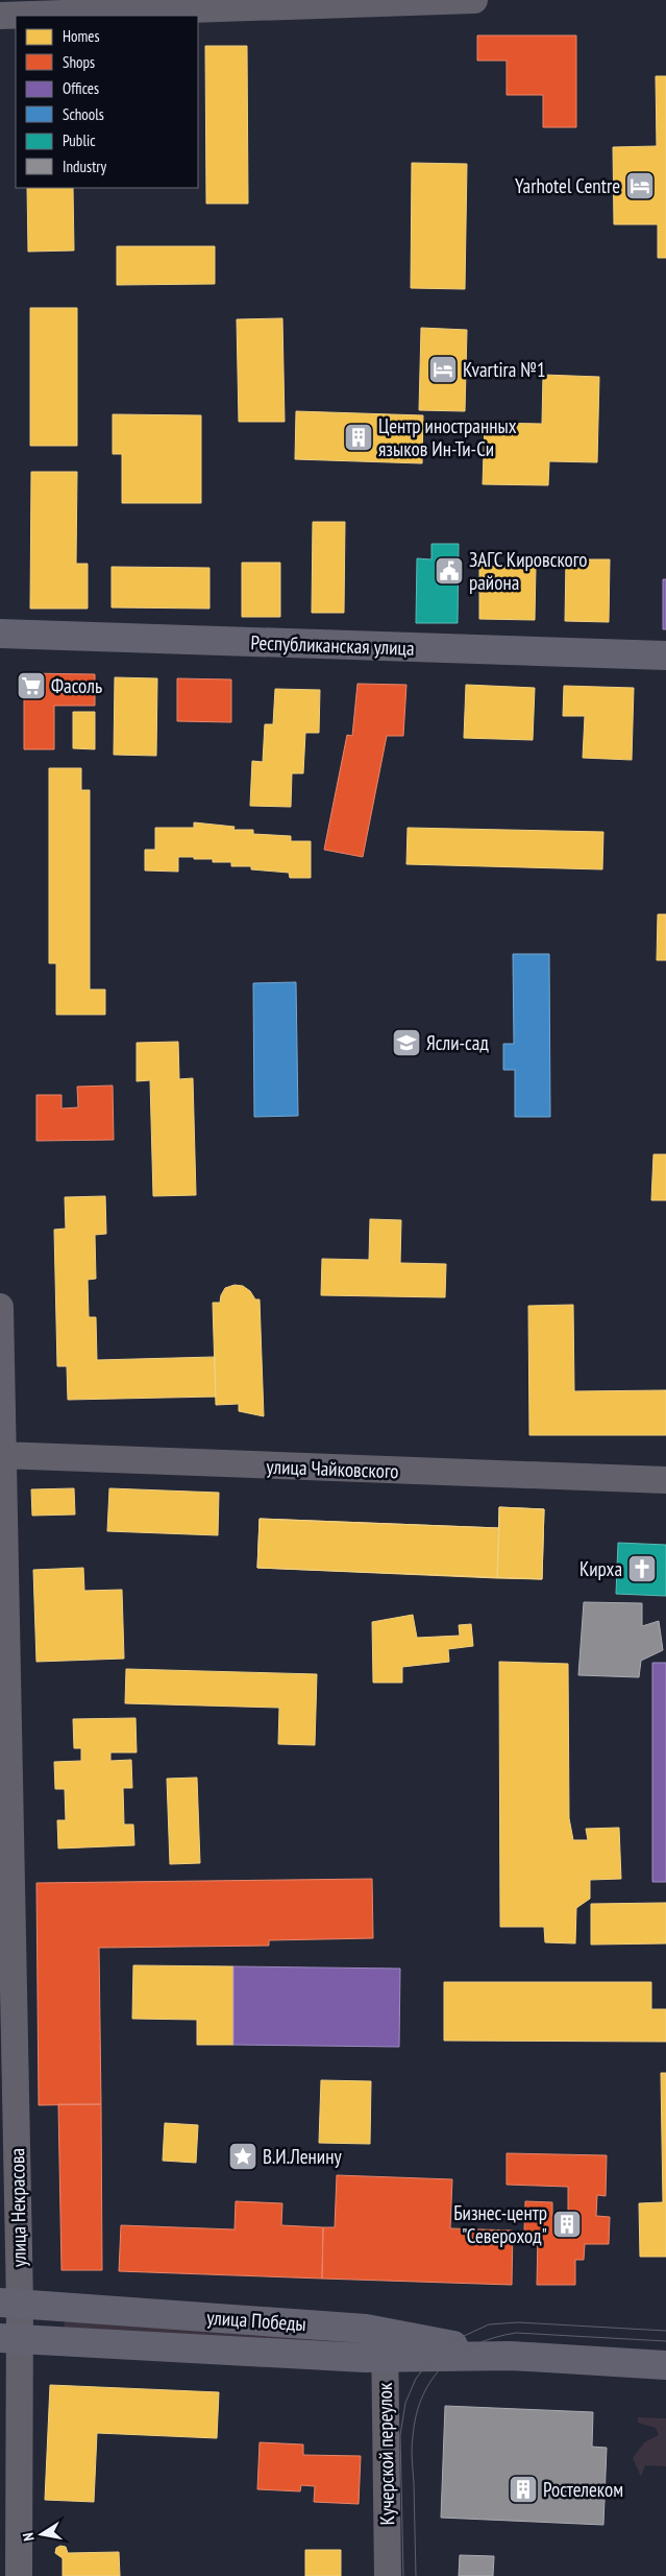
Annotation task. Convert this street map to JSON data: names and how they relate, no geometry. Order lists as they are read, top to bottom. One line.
{"streets":{"main road":["Республиканская улица","улица Победы"],"street":["улица Чайковского","улица Некрасова","Кучерской переулок"]},"crossings":[["улица Чайковского","улица Некрасова"],["улица Некрасова","улица Победы"],["улица Победы","Кучерской переулок"]],"places":{"hotel":["Yarhotel Centre","Kvartira №1"],"building":["Центр иностранных языков Ин-Ти-Си","Бизнес-центр \"Североход\"","Ростелеком"],"public building":["ЗАГС Кировского района"],"supermarket":["Фасоль"],"school or university":["Ясли-сад"],"church":["Кирха"],"place":["В.И.Ленину"]},"legend":["Homes","Shops","Offices","Schools","Public","Industry"],"north":"left"}
